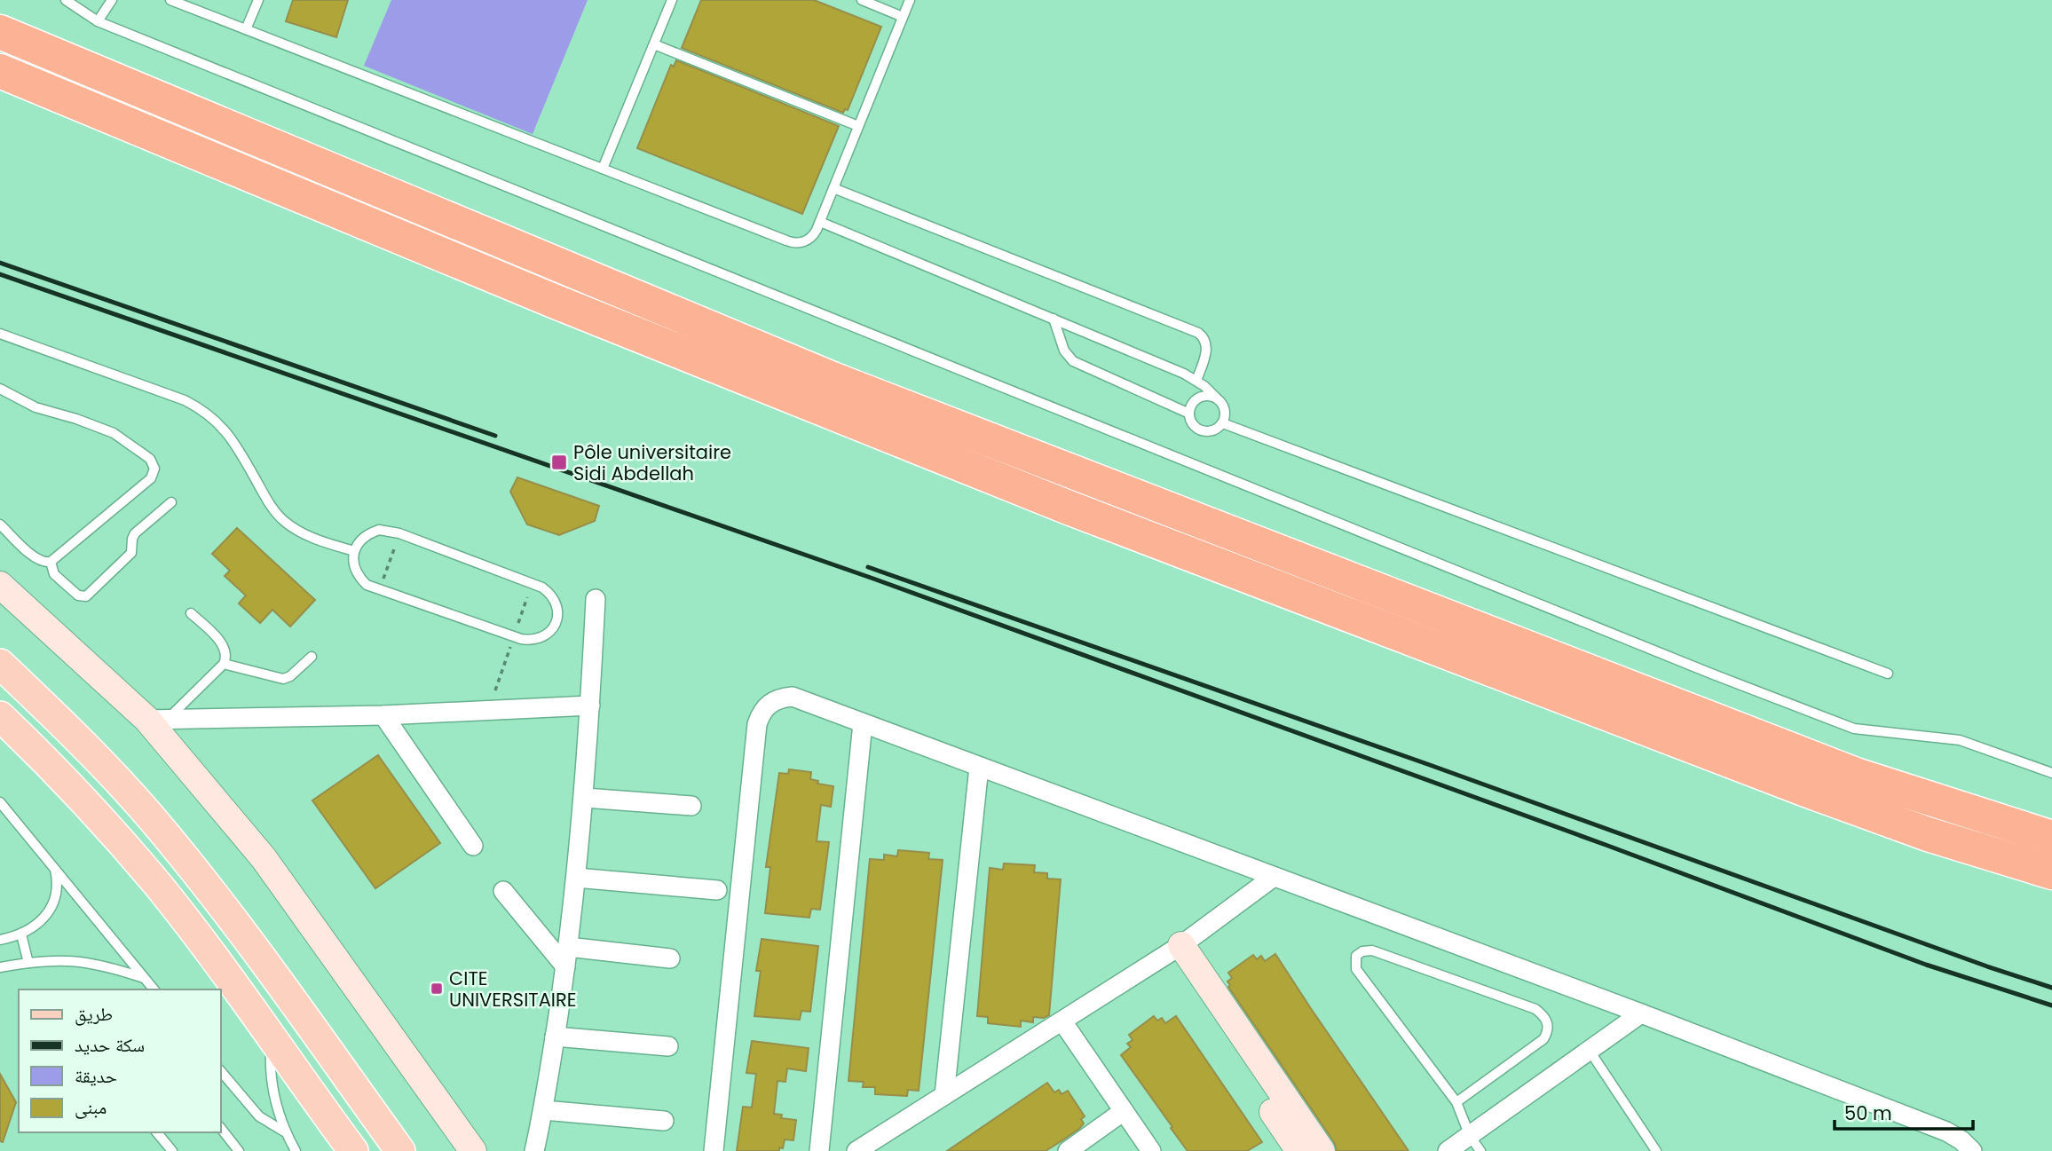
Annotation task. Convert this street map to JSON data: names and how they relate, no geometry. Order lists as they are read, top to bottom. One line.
{"places":{"transit":["Pôle universitaire Sidi Abdellah","CITE UNIVERSITAIRE"]},"legend":["طريق","سكة حديد","حديقة","مبنى"],"scale_bar":"50 m"}
